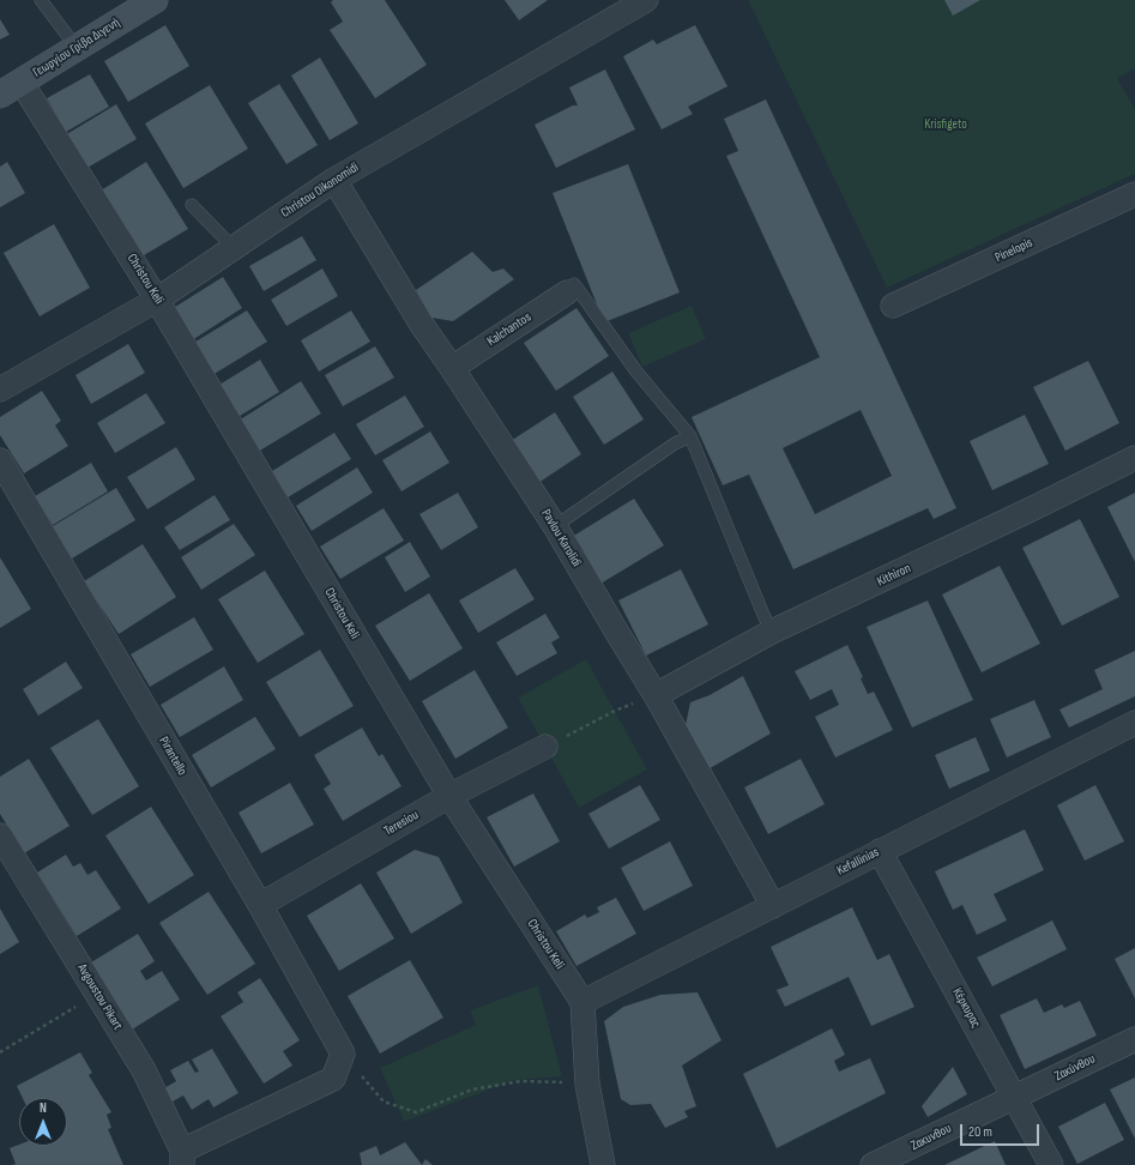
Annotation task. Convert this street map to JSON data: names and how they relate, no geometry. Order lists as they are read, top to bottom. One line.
{"streets":{"main road":["Γεωργίου Γρίβα Διγενή"],"street":["Christou Oikonomidi","Pinelopis","Christou Keli","Kalchantos","Pavlou Karolidi","Kithiron","Pirantello","Teresiou","Kefallinias","Avgoustou Pikart","Κέρκυρας","Ζακύνθου","Ζακυνθου"]},"crossings":[["Γεωργίου Γρίβα Διγενή","Christou Keli"],["Christou Oikonomidi","Christou Keli"],["Christou Oikonomidi","Pavlou Karolidi"],["Christou Keli","Teresiou"],["Christou Keli","Kefallinias"],["Kalchantos","Pavlou Karolidi"],["Pavlou Karolidi","Kithiron"],["Pavlou Karolidi","Kefallinias"],["Pirantello","Teresiou"],["Kefallinias","Κέρκυρας"],["Κέρκυρας","Ζακύνθου"],["Κέρκυρας","Ζακυνθου"],["Ζακύνθου","Ζακυνθου"]],"parks":["Krisfigeto"],"scale_bar":"20 m","north":"top"}
